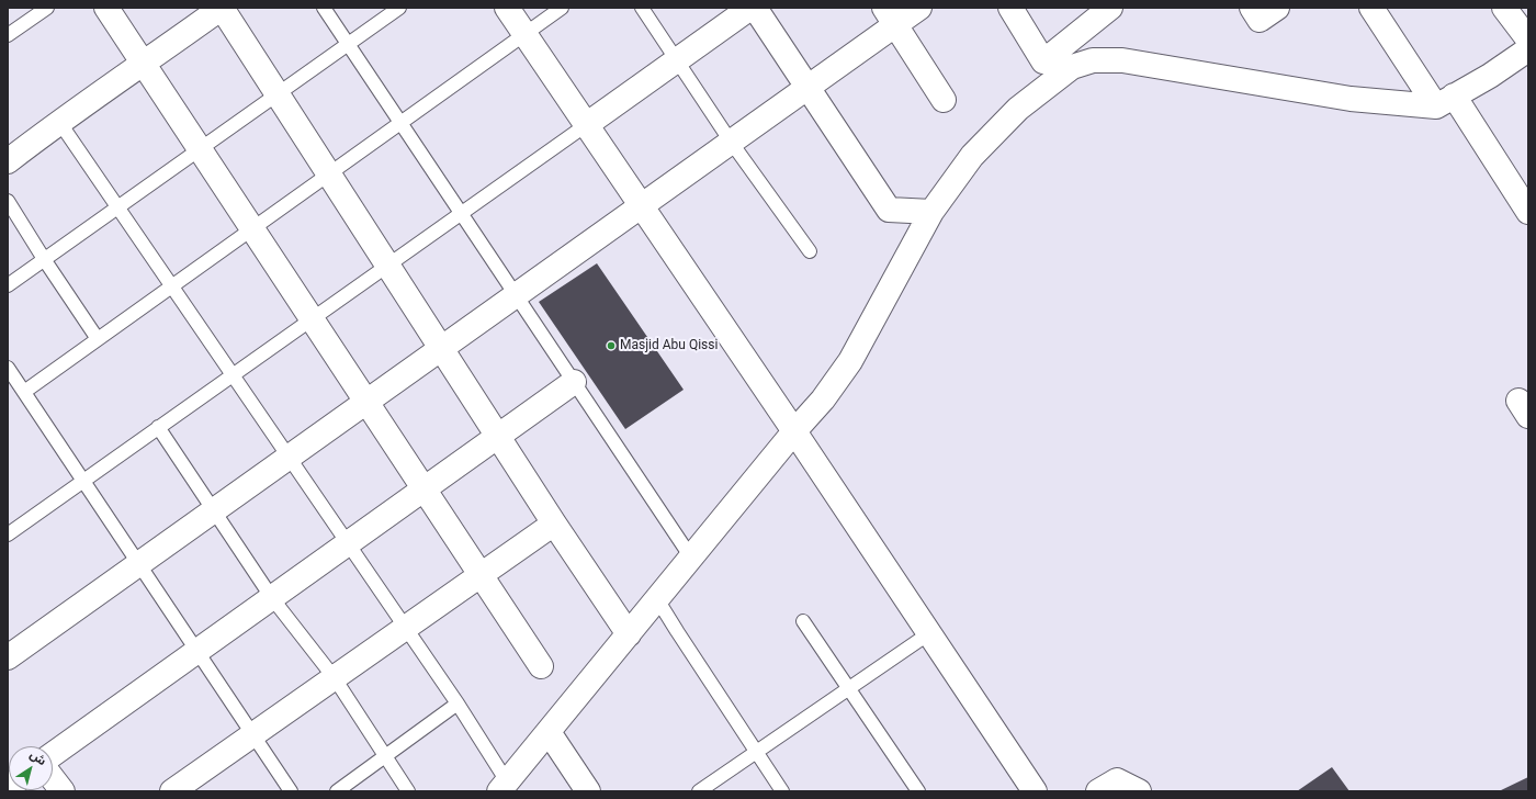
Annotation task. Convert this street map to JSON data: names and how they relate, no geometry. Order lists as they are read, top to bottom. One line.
{"places":["Masjid Abu Qissi"],"north":"top right"}
